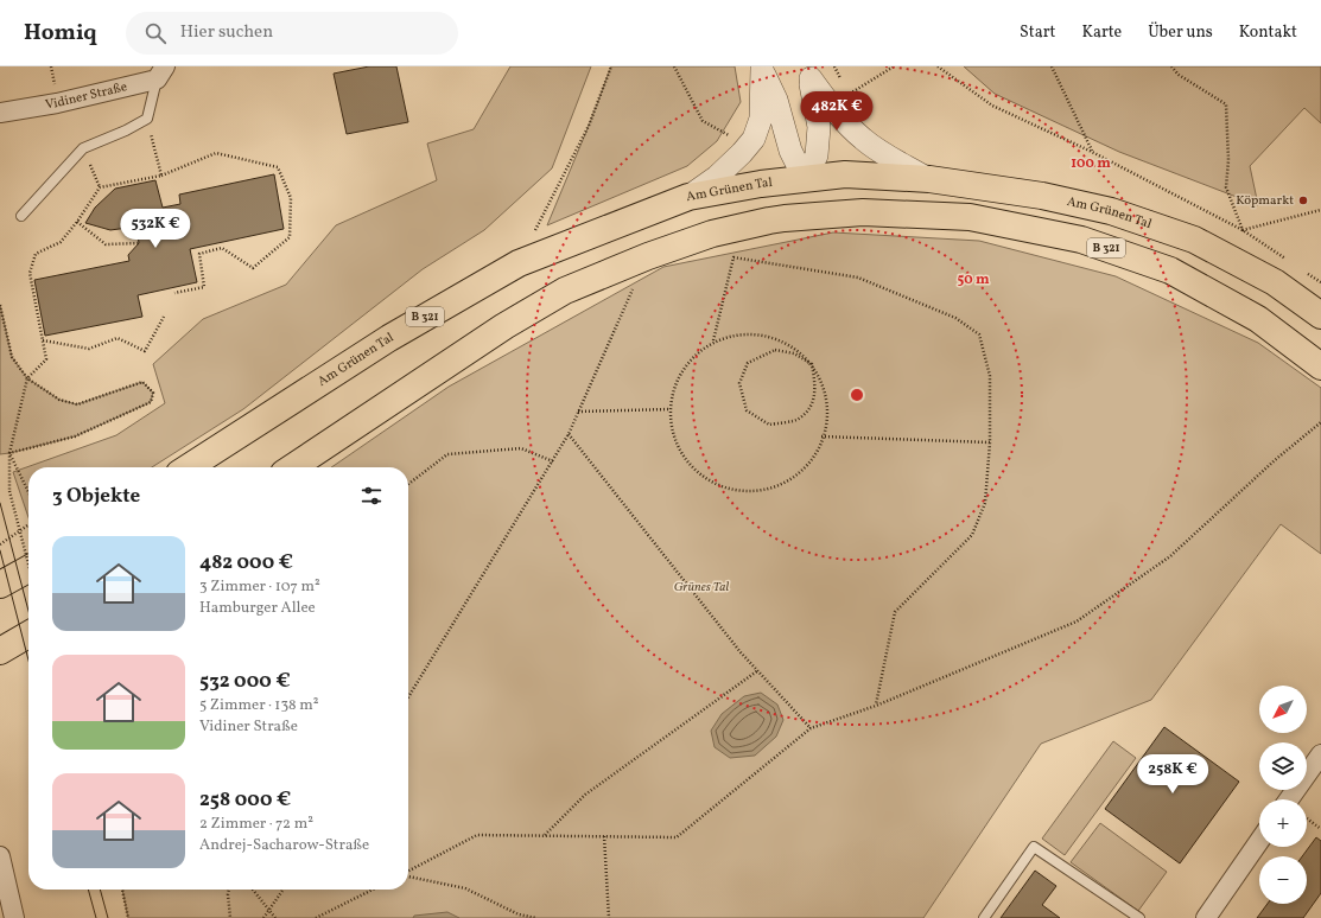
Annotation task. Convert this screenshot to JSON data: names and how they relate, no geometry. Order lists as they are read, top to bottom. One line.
{"streets":{"main road":["Am Grünen Tal","B 321"],"street":["Vidiner Straße"]},"parks":["Grünes Tal"],"places":["Köpmarkt"],"north":"bottom left","page":{"header":"Homiq","search":"Hier suchen","nav":["Start","Karte","Über uns","Kontakt"],"price":["482K €","532K €","258K €"],"heading":"3 Objekte","list":[{"name":"482 000 €","note":"3 Zimmer · 107 m² · Hamburger Allee"},{"name":"532 000 €","note":"5 Zimmer · 138 m² · Vidiner Straße"},{"name":"258 000 €","note":"2 Zimmer · 72 m² · Andrej-Sacharow-Straße"}],"map_buttons":["+","−"]},"rings":["100 m","50 m"]}
